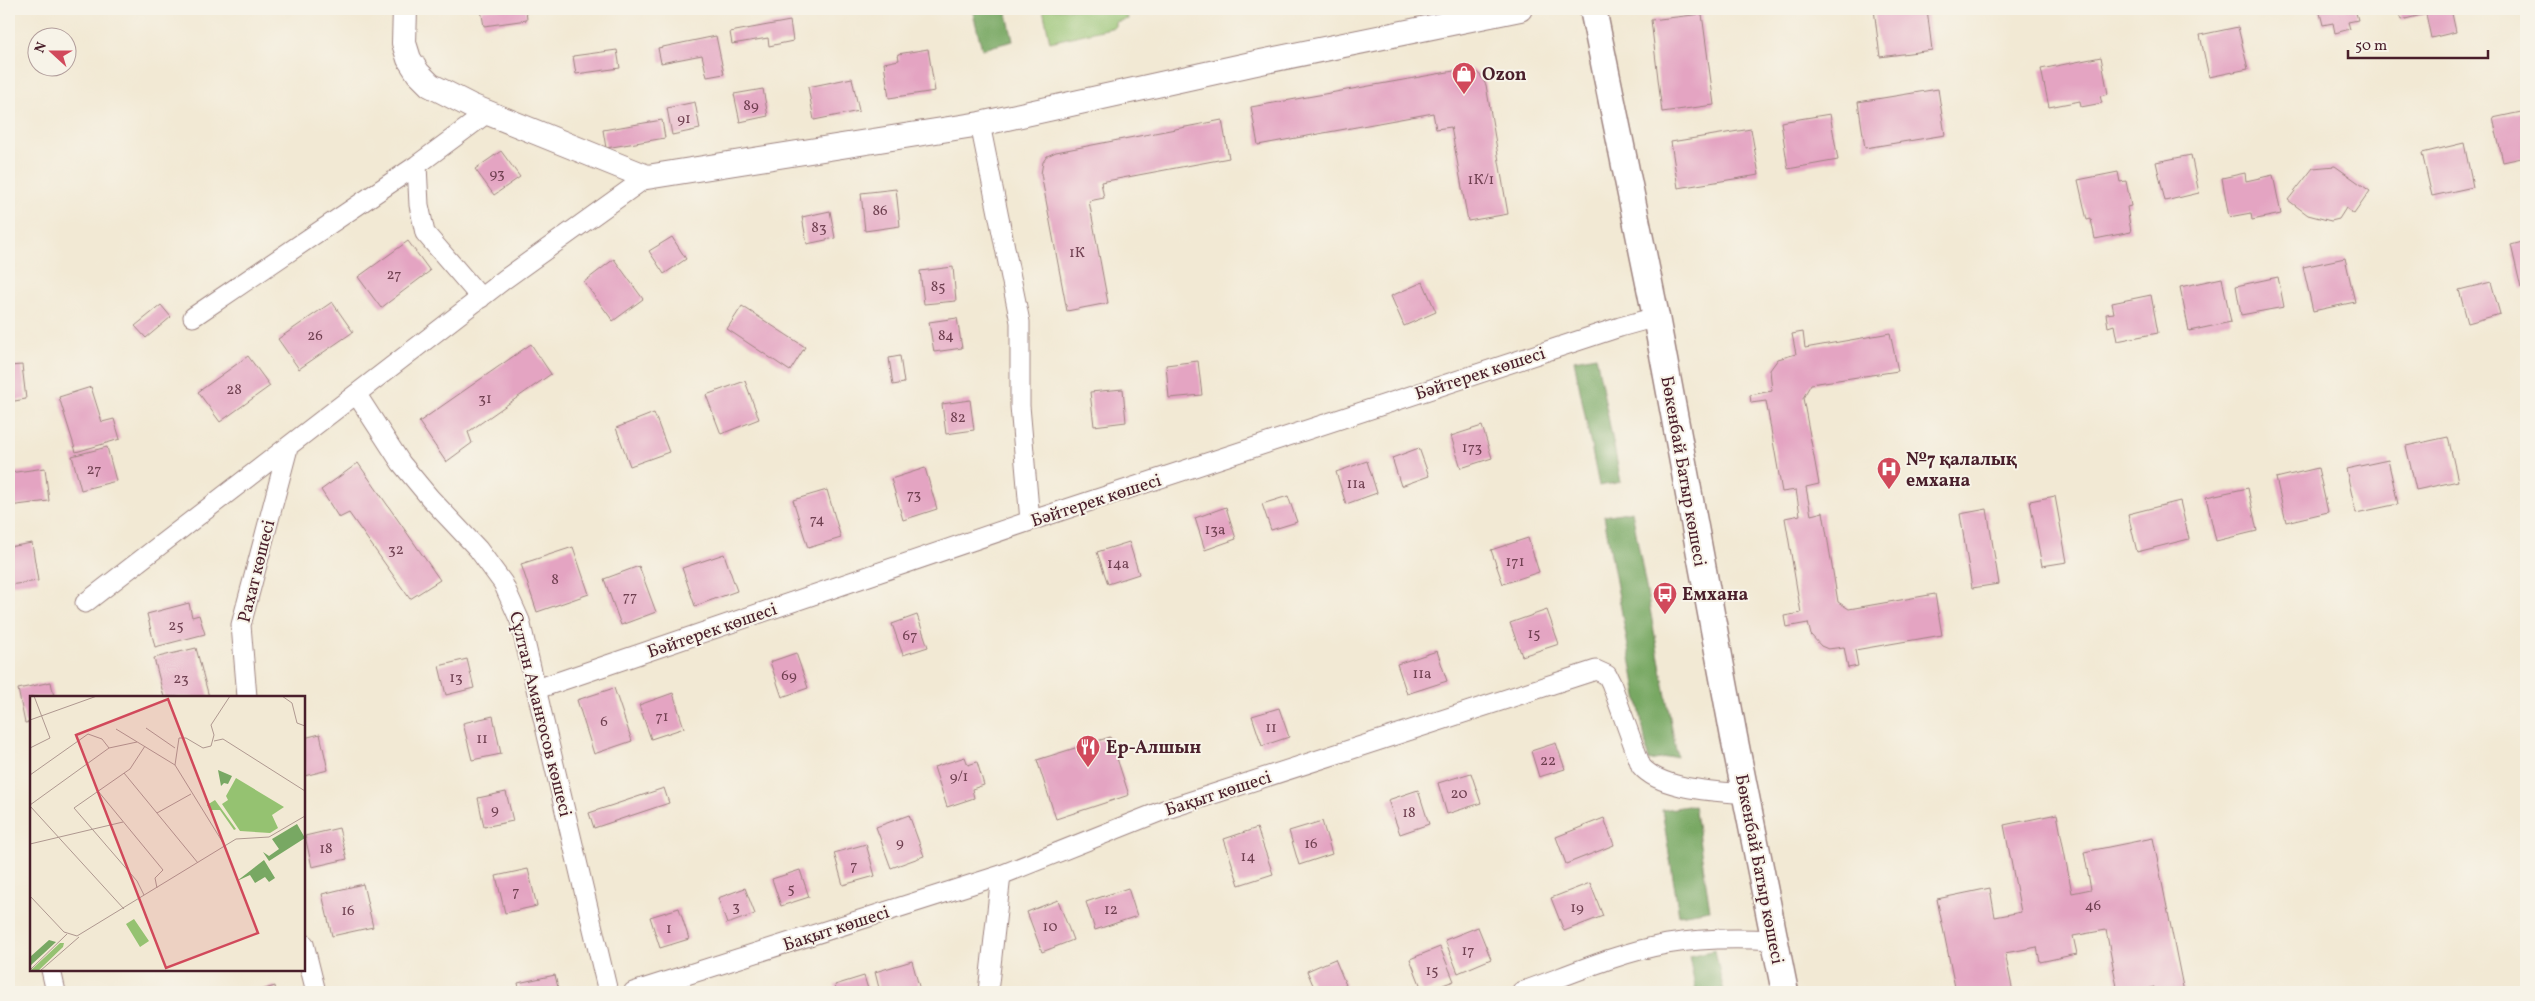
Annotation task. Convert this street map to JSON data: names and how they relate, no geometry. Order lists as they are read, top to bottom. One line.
{"streets":{"main road":["Бөкенбай Батыр көшесі"],"street":["Бәйтерек көшесі","Рахат көшесі","Сұлтан Аманғосов көшесі","Бақыт көшесі"]},"crossings":[["Бәйтерек көшесі","Бөкенбай Батыр көшесі"],["Бәйтерек көшесі","Сұлтан Аманғосов көшесі"],["Бөкенбай Батыр көшесі","Бақыт көшесі"]],"places":{"shop":["Ozon"],"hospital":["№7 қалалық емхана"],"bus stop":["Емхана"],"restaurant":["Ер-Алшын"]},"house_numbers":["89","91","93","1К/1","86","83","1К","27","85","26","84","28","31","82","173","27","11а","73","74","13а","32","171","14а","8","77","25","15","67","11а","69","13","23","71","6","11","11","22","9/1","20","9","18","9","16","18","14","7","5","7","46","3","19","12","16","10","1","17","15"],"scale_bar":"50 m","north":"left"}
